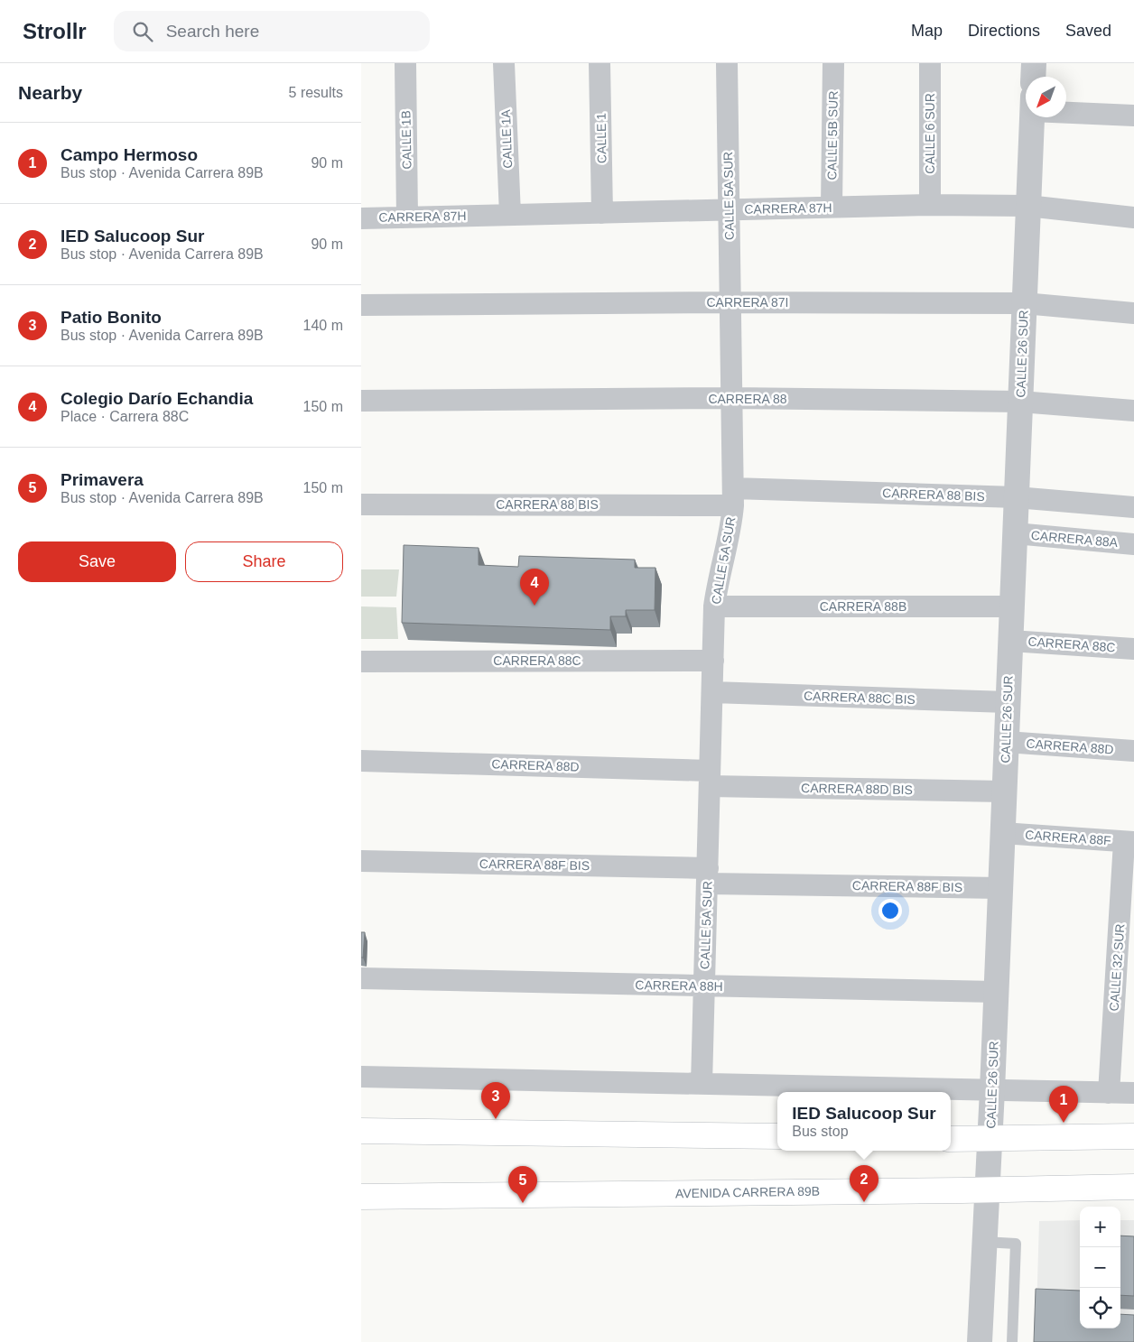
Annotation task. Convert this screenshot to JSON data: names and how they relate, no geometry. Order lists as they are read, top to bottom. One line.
{"streets":{"main road":["AVENIDA CARRERA 89B"],"street":["CALLE 6 SUR","CALLE 5B SUR","CALLE 1","CALLE 1A","CALLE 1B","CALLE 5A SUR","CARRERA 87H","CARRERA 87I","CALLE 26 SUR","CARRERA 88","CARRERA 88 BIS","CARRERA 88A","CARRERA 88B","CARRERA 88C","CARRERA 88C BIS","CARRERA 88D","CARRERA 88D BIS","CARRERA 88F","CARRERA 88F BIS","CALLE 32 SUR","CARRERA 88H"]},"crossings":[["CALLE 6 SUR","CARRERA 87H"],["CALLE 5B SUR","CARRERA 87H"],["CALLE 1","CARRERA 87H"],["CALLE 1A","CARRERA 87H"],["CALLE 1B","CARRERA 87H"],["CALLE 5A SUR","CARRERA 87H"],["CALLE 5A SUR","CARRERA 87I"],["CALLE 5A SUR","CARRERA 88"],["CALLE 5A SUR","CARRERA 88 BIS"],["CALLE 5A SUR","CARRERA 88B"],["CALLE 5A SUR","CARRERA 88C"],["CALLE 5A SUR","CARRERA 88C BIS"],["CALLE 5A SUR","CARRERA 88D"],["CALLE 5A SUR","CARRERA 88D BIS"],["CALLE 5A SUR","CARRERA 88F BIS"],["CALLE 5A SUR","CARRERA 88H"],["CARRERA 87H","CALLE 26 SUR"],["CARRERA 87I","CALLE 26 SUR"],["CALLE 26 SUR","CARRERA 88"],["CALLE 26 SUR","CARRERA 88 BIS"],["CALLE 26 SUR","CARRERA 88A"],["CALLE 26 SUR","CARRERA 88B"],["CALLE 26 SUR","CARRERA 88C"],["CALLE 26 SUR","CARRERA 88C BIS"],["CALLE 26 SUR","CARRERA 88D"],["CALLE 26 SUR","CARRERA 88D BIS"],["CALLE 26 SUR","CARRERA 88F"],["CALLE 26 SUR","CARRERA 88F BIS"],["CALLE 26 SUR","CARRERA 88H"],["CALLE 26 SUR","AVENIDA CARRERA 89B"],["CARRERA 88D","CARRERA 88D BIS"],["CARRERA 88F","CALLE 32 SUR"]],"north":"bottom left","page":{"header":"Strollr","search":"Search here","nav":["Map","Directions","Saved"],"heading":["Nearby","5 results"],"list":[{"mark":"1","name":"Campo Hermoso","note":"Bus stop · Avenida Carrera 89B","value":"90 m"},{"mark":"2","name":"IED Salucoop Sur","note":"Bus stop · Avenida Carrera 89B","value":"90 m"},{"mark":"3","name":"Patio Bonito","note":"Bus stop · Avenida Carrera 89B","value":"140 m"},{"mark":"4","name":"Colegio Darío Echandia","note":"Place · Carrera 88C","value":"150 m"},{"mark":"5","name":"Primavera","note":"Bus stop · Avenida Carrera 89B","value":"150 m"}],"buttons":["Save","Share"],"pins":["4","3","1","2","5"],"popup":["IED Salucoop Sur","Bus stop"],"map_buttons":["+","−"]}}
